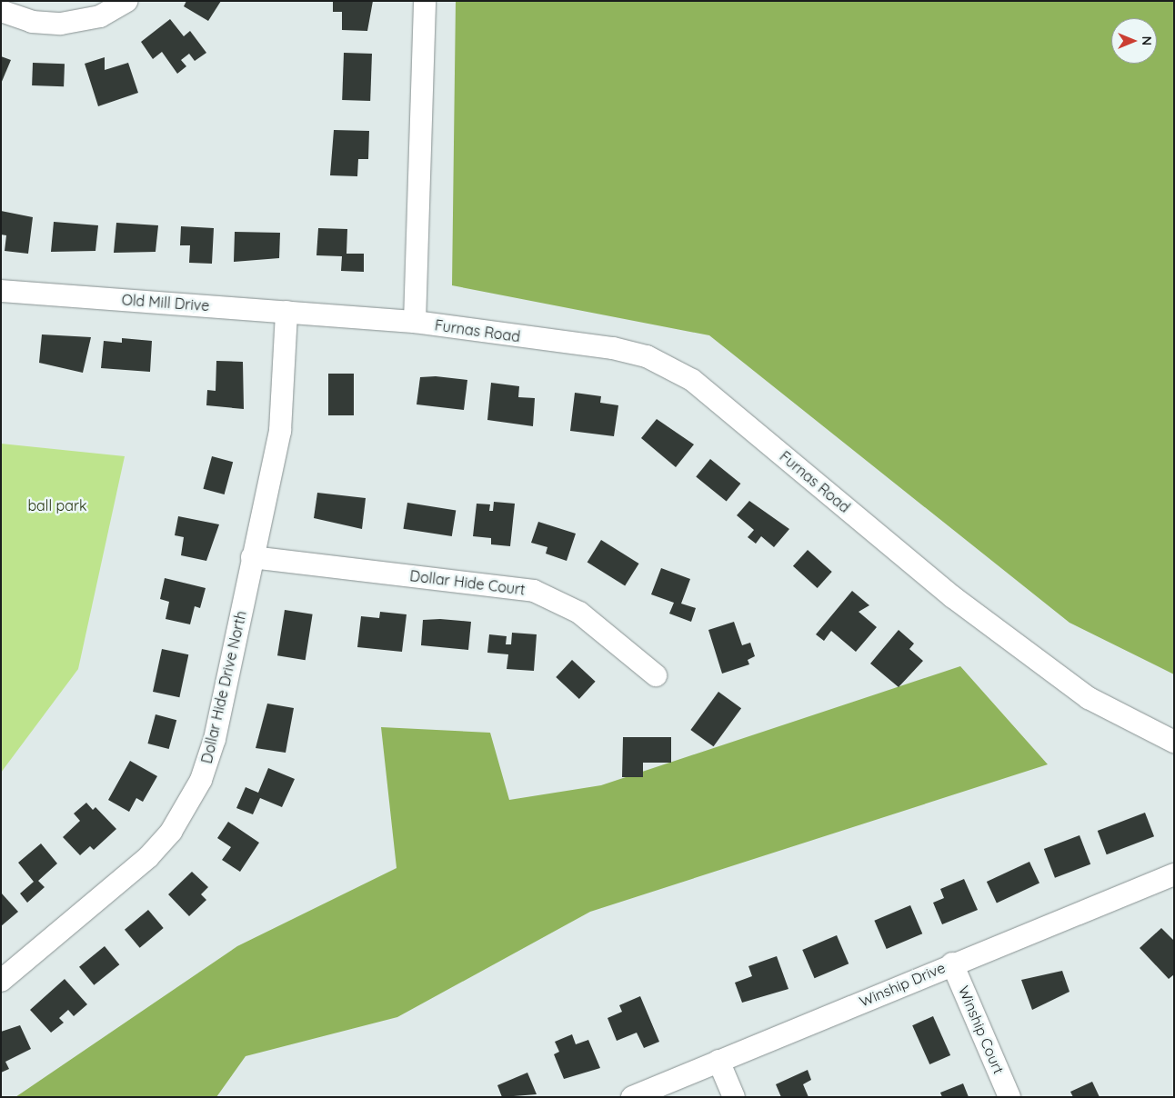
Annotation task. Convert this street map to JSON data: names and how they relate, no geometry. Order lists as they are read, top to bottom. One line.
{"streets":{"street":["Old Mill Drive","Furnas Road","Dollar Hide Court","Dollar Hide Drive North","Winship Drive","Winship Court"]},"crossings":[["Old Mill Drive","Furnas Road"],["Old Mill Drive","Dollar Hide Drive North"],["Dollar Hide Court","Dollar Hide Drive North"],["Winship Drive","Winship Court"]],"parks":["ball park"],"north":"right"}
